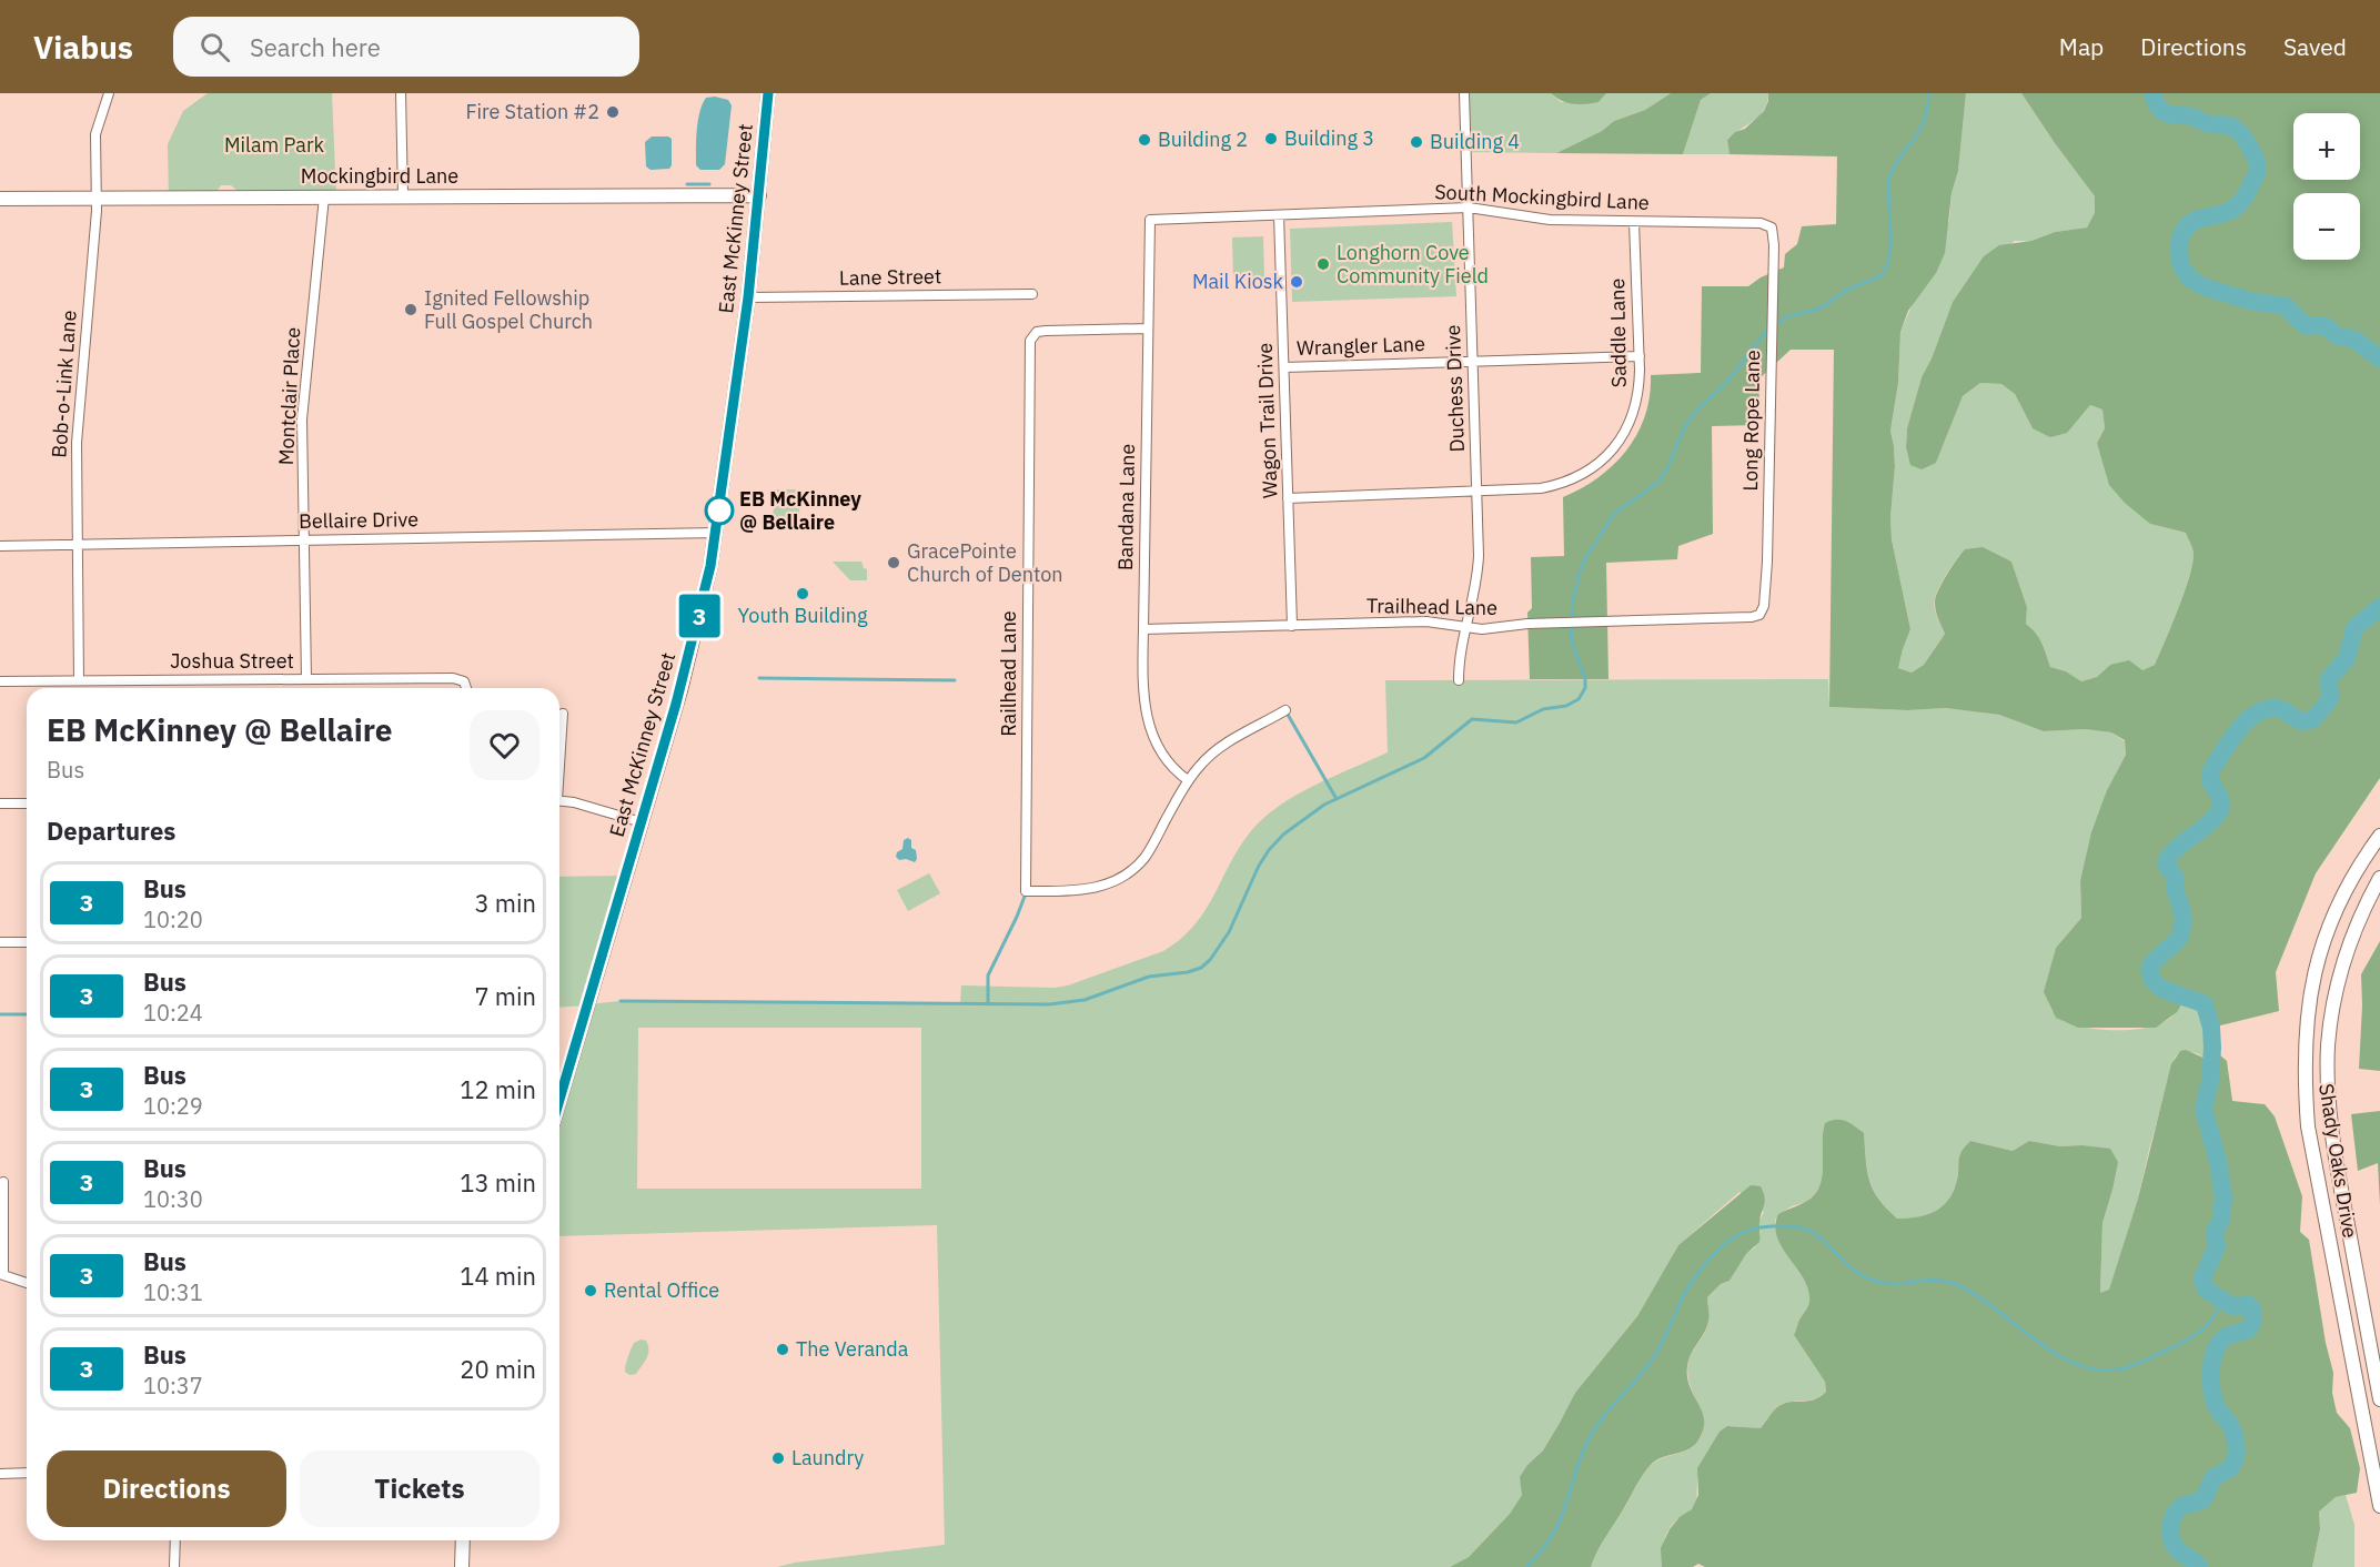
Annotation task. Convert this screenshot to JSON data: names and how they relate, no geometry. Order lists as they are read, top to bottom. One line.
{"streets":{"street":["Mockingbird Lane","South Mockingbird Lane","East McKinney Street","Lane Street","Saddle Lane","Wrangler Lane","Bob-o-Link Lane","Duchess Drive","Montclair Place","Wagon Trail Drive","Long Rope Lane","Bandana Lane","Bellaire Drive","Trailhead Lane","Joshua Street","Railhead Lane","Shady Oaks Drive"]},"crossings":[["Mockingbird Lane","East McKinney Street"],["Mockingbird Lane","Bob-o-Link Lane"],["Mockingbird Lane","Montclair Place"],["South Mockingbird Lane","Saddle Lane"],["South Mockingbird Lane","Duchess Drive"],["South Mockingbird Lane","Wagon Trail Drive"],["South Mockingbird Lane","Long Rope Lane"],["South Mockingbird Lane","Bandana Lane"],["East McKinney Street","Lane Street"],["East McKinney Street","Bellaire Drive"],["Saddle Lane","Wrangler Lane"],["Saddle Lane","Duchess Drive"],["Saddle Lane","Wagon Trail Drive"],["Wrangler Lane","Duchess Drive"],["Wrangler Lane","Wagon Trail Drive"],["Bob-o-Link Lane","Bellaire Drive"],["Bob-o-Link Lane","Joshua Street"],["Duchess Drive","Trailhead Lane"],["Montclair Place","Bellaire Drive"],["Montclair Place","Joshua Street"],["Wagon Trail Drive","Trailhead Lane"],["Long Rope Lane","Trailhead Lane"],["Bandana Lane","Trailhead Lane"],["Bandana Lane","Railhead Lane"]],"parks":["Milam Park"],"places":["Fire Station #2","Building 3","Building 2","Building 4","Longhorn Cove Community Field","Mail Kiosk","Ignited Fellowship Full Gospel Church","EB McKinney @ Bellaire","GracePointe Church of Denton","Youth Building","Rental Office","The Veranda","Laundry"],"lines":["bus line 3"],"page":{"header":"Viabus","search":"Search here","nav":["Map","Directions","Saved"],"on_map":"3","map_buttons":["+","−"],"heading":[["EB McKinney @ Bellaire","Bus"],"Departures"],"list":[{"mark":"3","name":"Bus","note":"10:20","value":"3 min"},{"mark":"3","name":"Bus","note":"10:24","value":"7 min"},{"mark":"3","name":"Bus","note":"10:29","value":"12 min"},{"mark":"3","name":"Bus","note":"10:30","value":"13 min"},{"mark":"3","name":"Bus","note":"10:31","value":"14 min"},{"mark":"3","name":"Bus","note":"10:37","value":"20 min"}],"buttons":["Directions","Tickets"]}}
